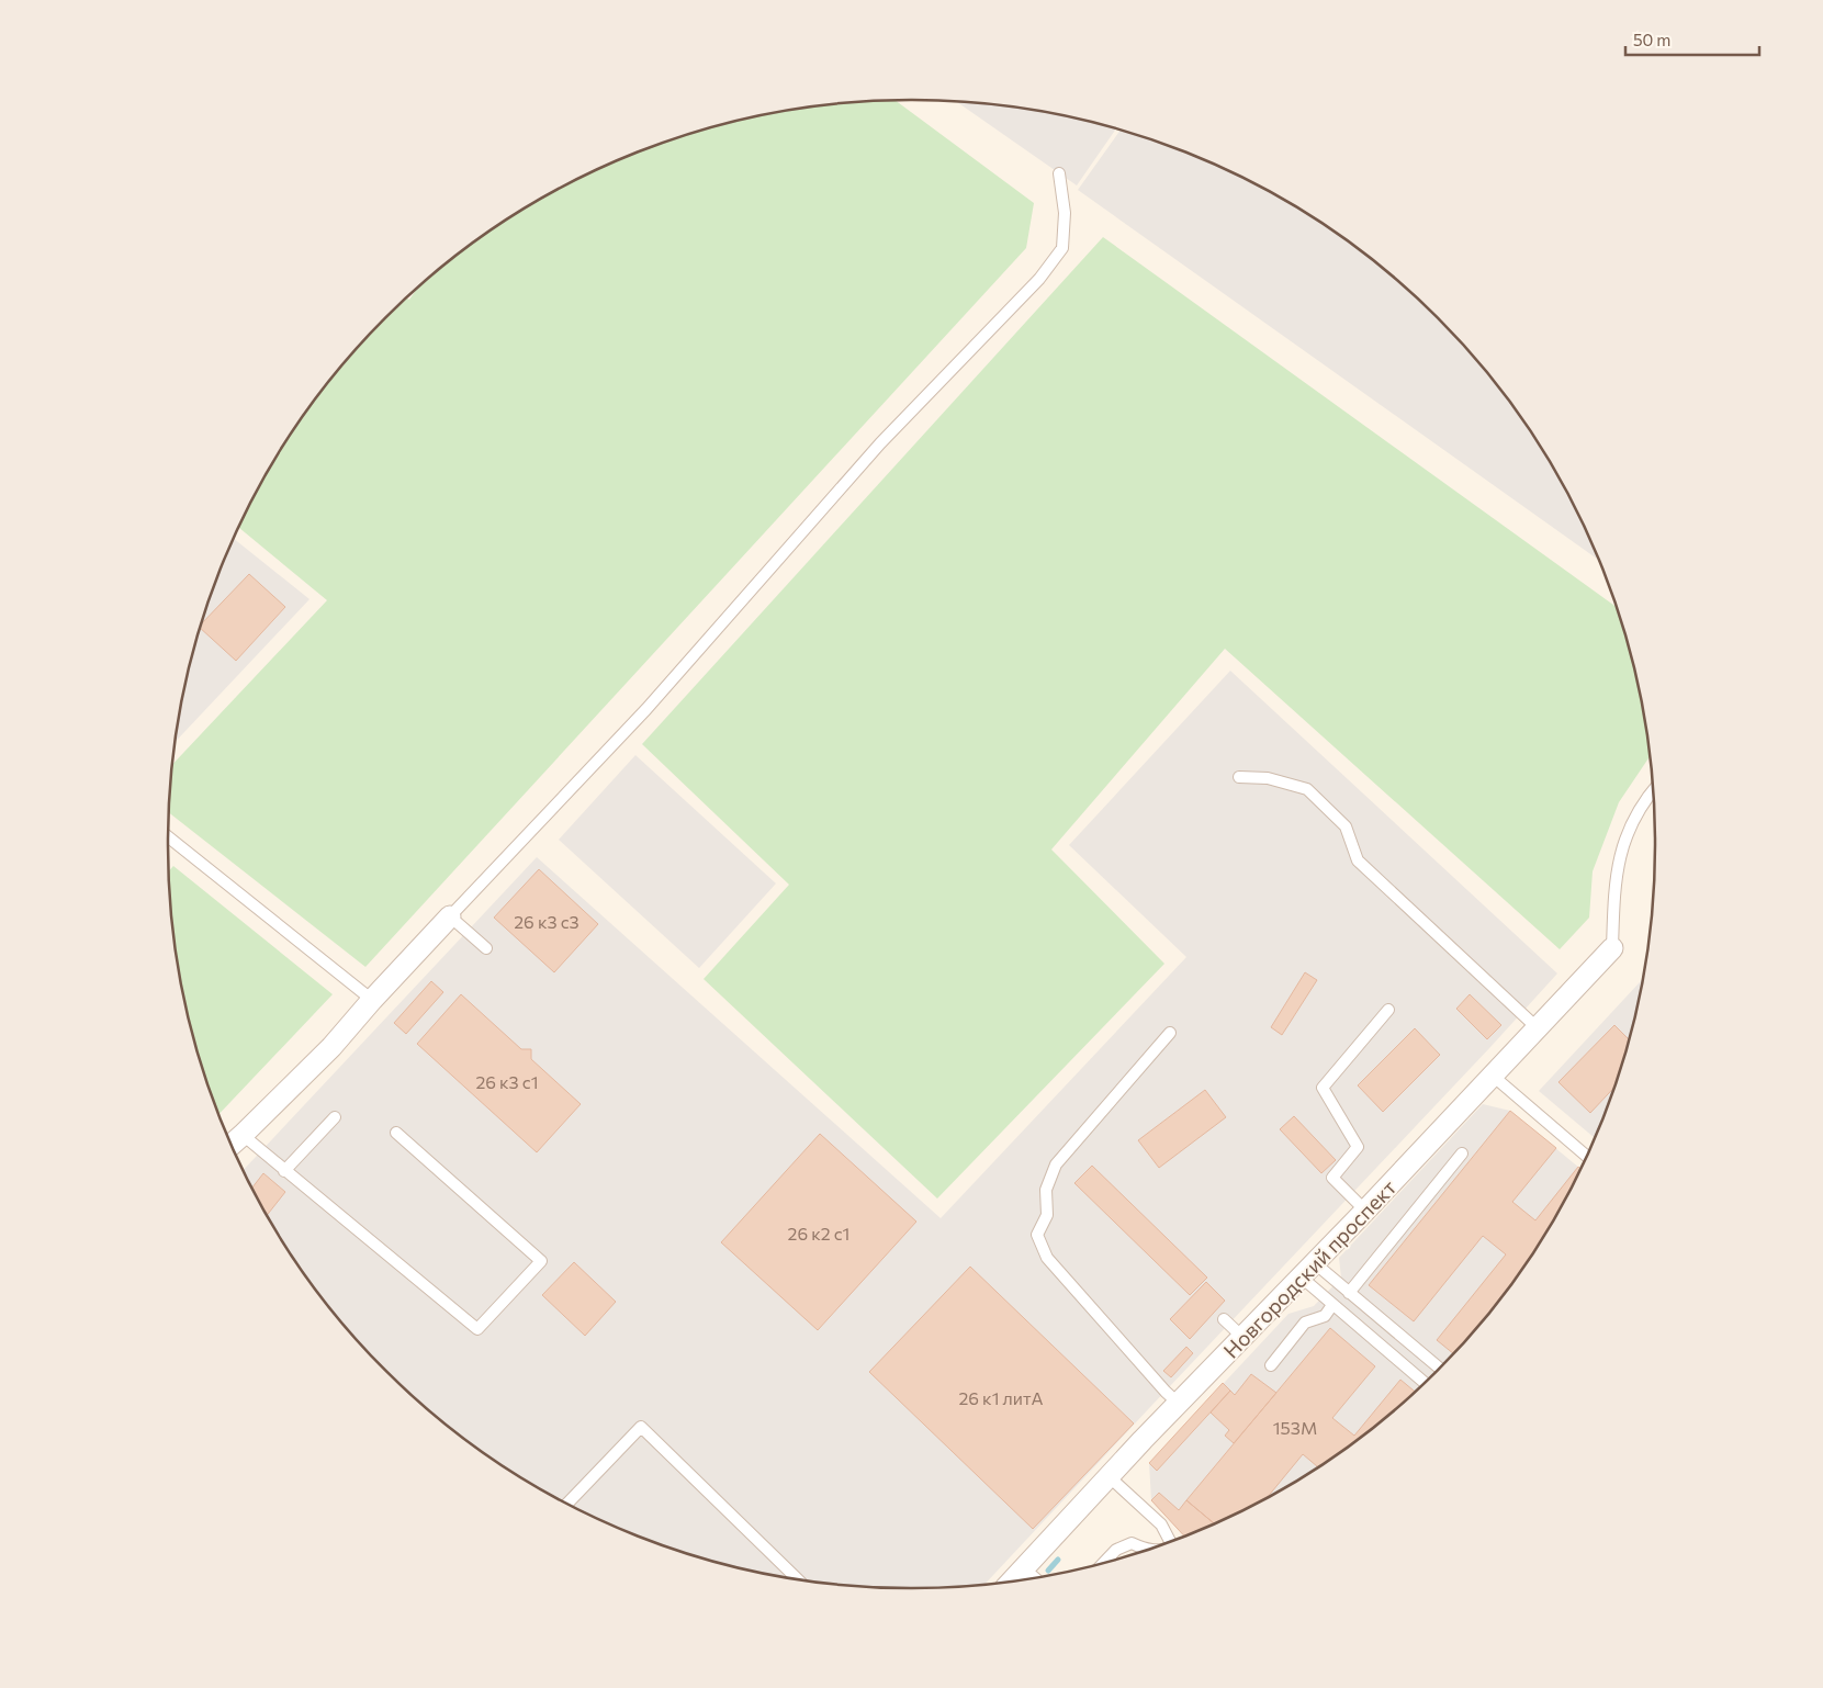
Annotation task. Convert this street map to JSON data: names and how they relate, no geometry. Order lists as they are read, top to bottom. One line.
{"streets":{"street":["Новгородский проспект"]},"house_numbers":["26 к3 с3","26 к3 с1","26 к2 с1","26 к1 литА","153М"],"scale_bar":"50 m"}
